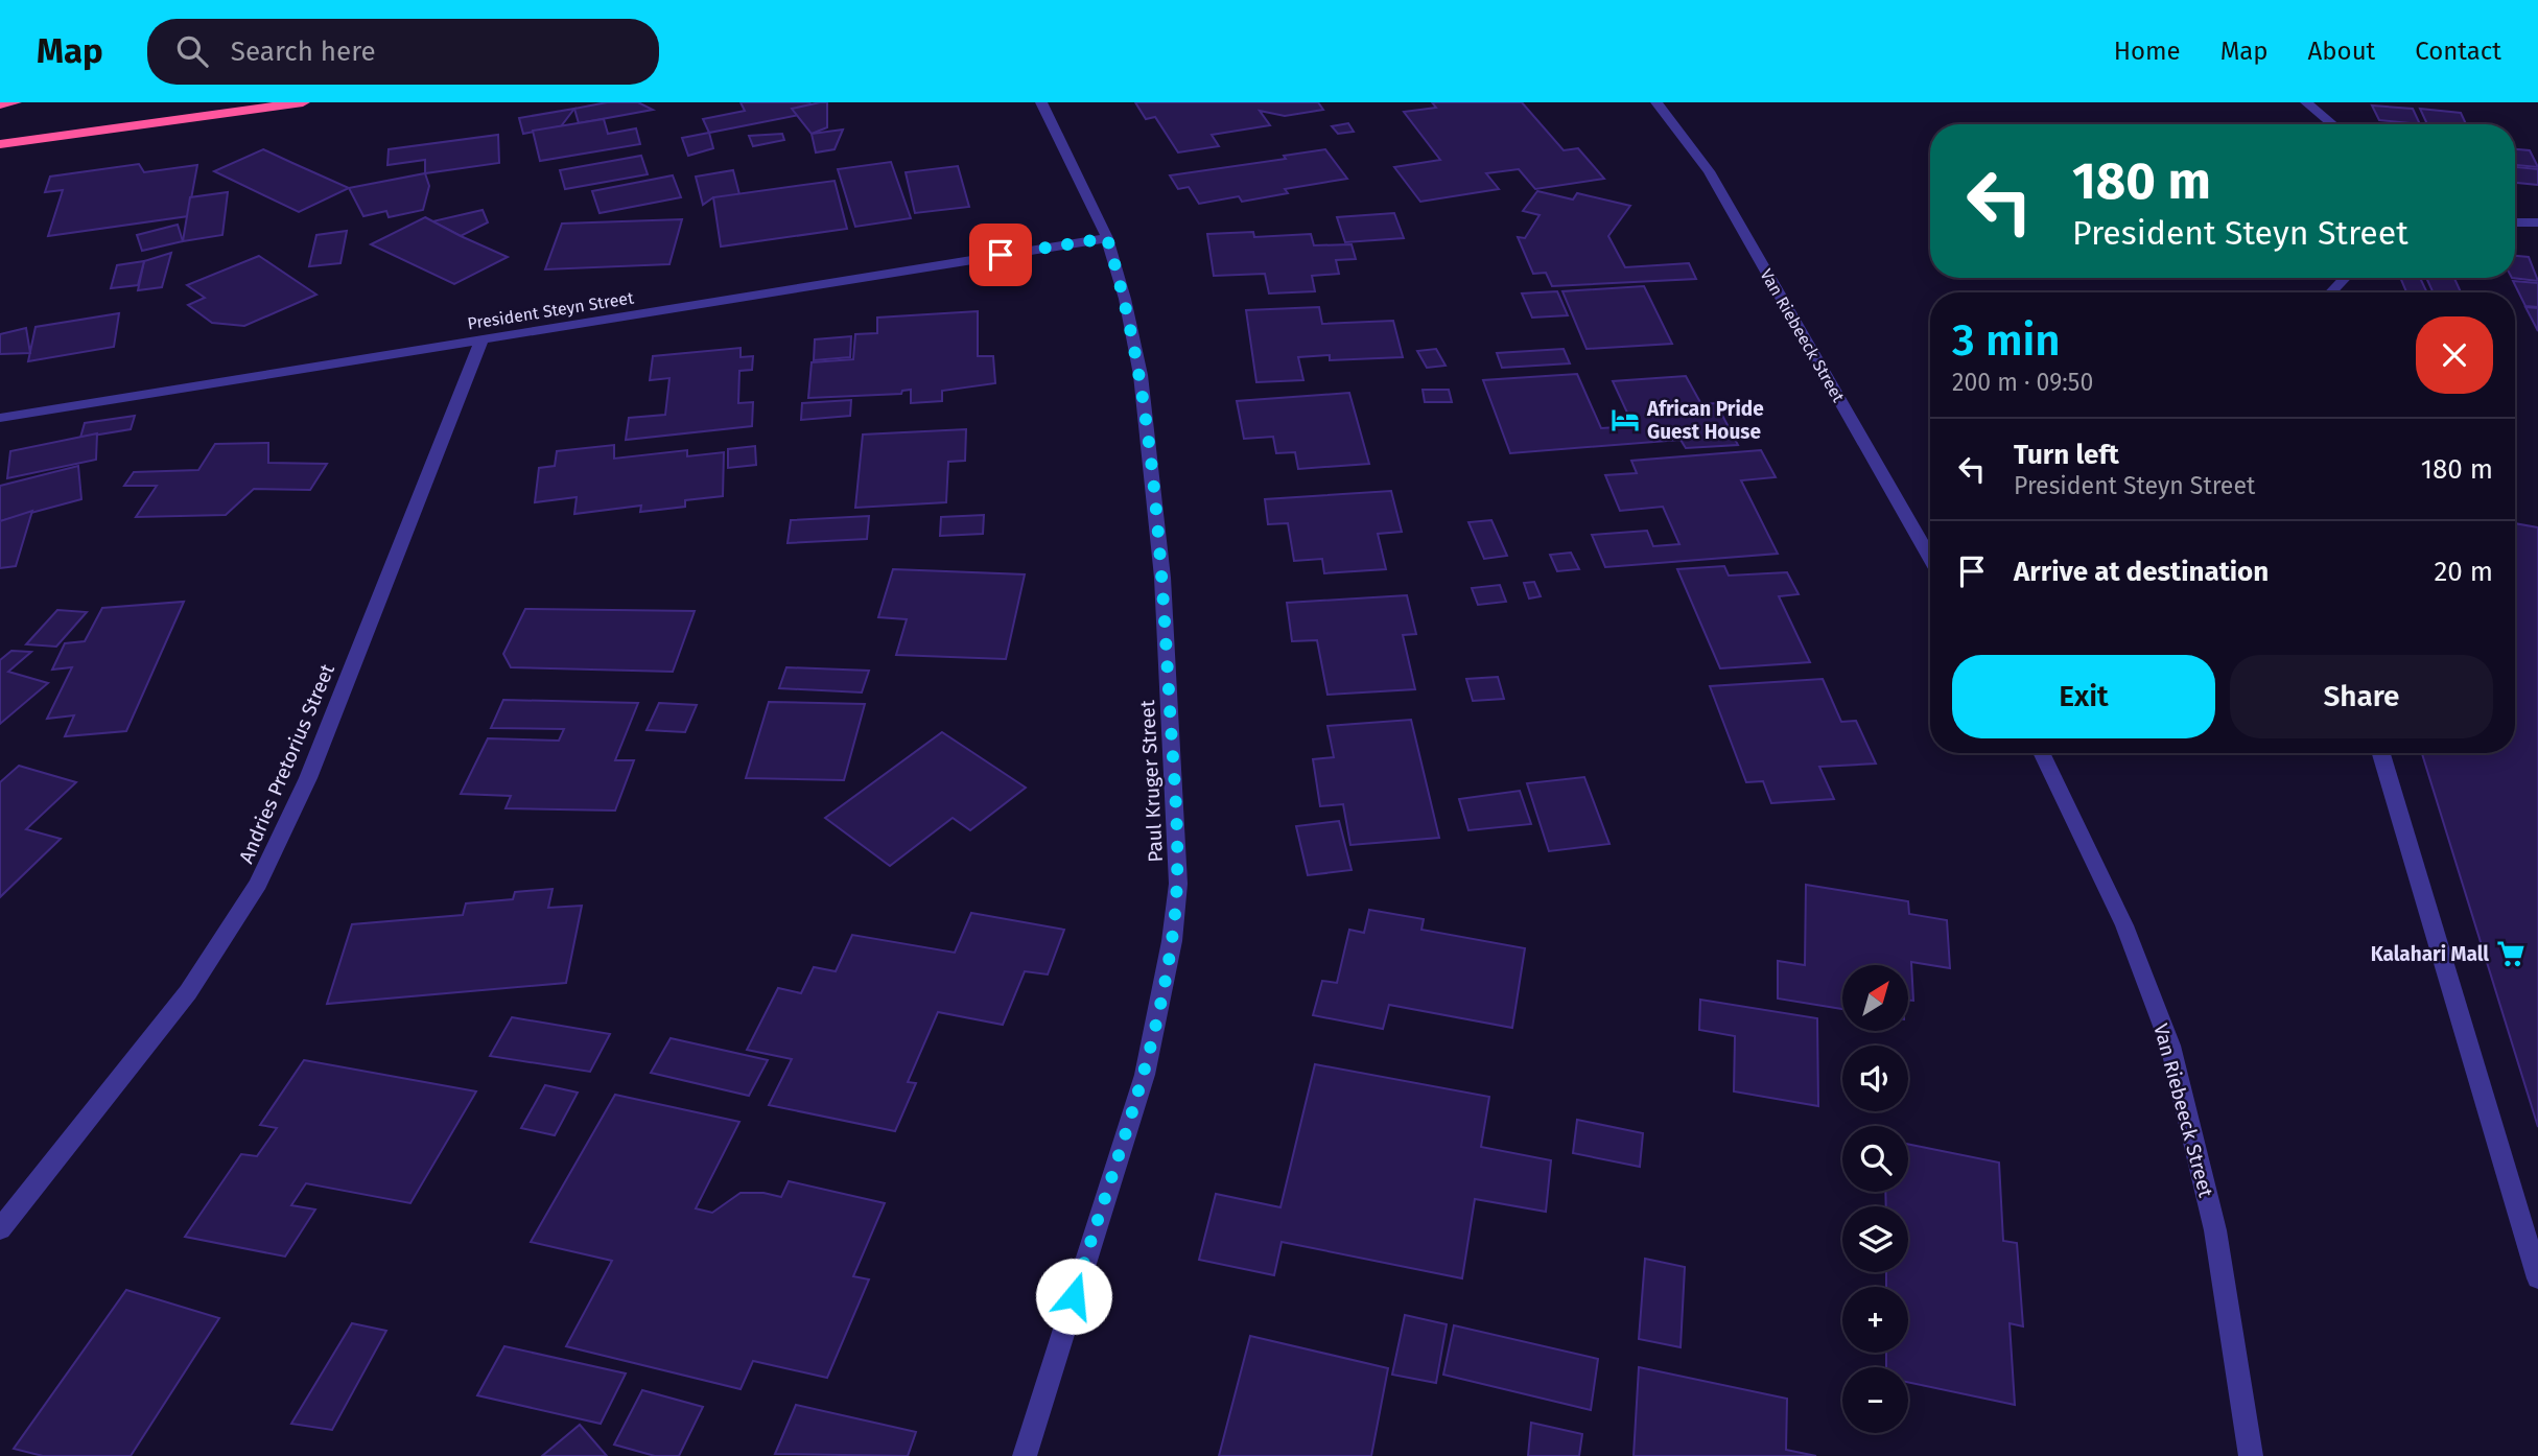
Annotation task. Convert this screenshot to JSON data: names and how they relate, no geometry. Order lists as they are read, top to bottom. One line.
{"streets":{"street":["President Steyn Street","Van Riebeeck Street","Andries Pretorius Street","Paul Kruger Street"]},"crossings":[["President Steyn Street","Andries Pretorius Street"],["President Steyn Street","Paul Kruger Street"]],"places":{"hotel":["African Pride Guest House"],"supermarket":["Kalahari Mall"]},"north":"top right","page":{"header":"Map","search":"Search here","nav":["Home","Map","About","Contact"],"turn":["180 m","President Steyn Street"],"heading":["3 min","200 m · 09:50"],"list":[{"name":"Turn left","note":"President Steyn Street","value":"180 m"},{"name":"Arrive at destination","value":"20 m"}],"buttons":["Exit","Share"],"map_buttons":["+","−"]}}
